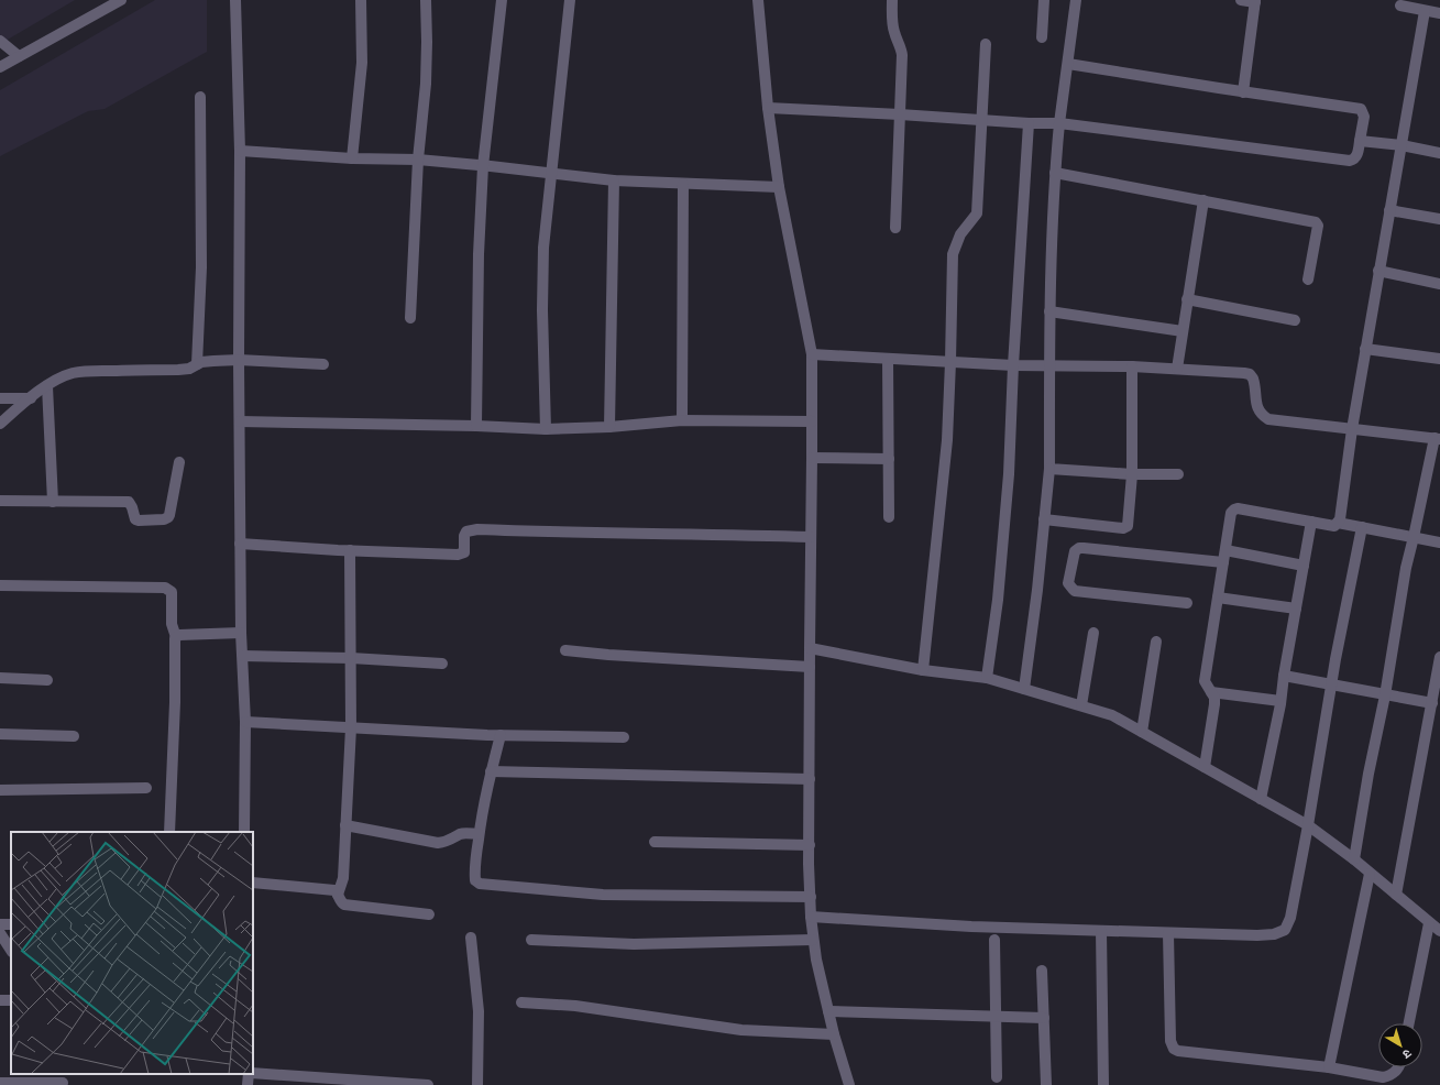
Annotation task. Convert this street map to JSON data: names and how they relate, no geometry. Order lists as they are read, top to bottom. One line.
{"north":"bottom right"}
